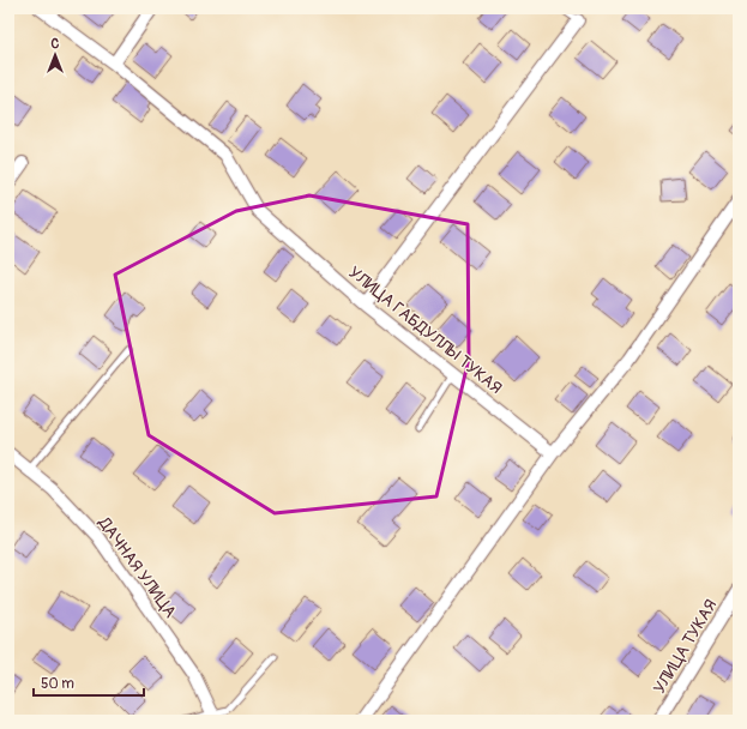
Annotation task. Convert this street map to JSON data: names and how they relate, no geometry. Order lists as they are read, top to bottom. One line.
{"streets":{"street":["УЛИЦА ГАБДУЛЛЫ ТУКАЯ","ДАЧНАЯ УЛИЦА","УЛИЦА ТУКАЯ"]},"scale_bar":"50 m","north":"top"}
